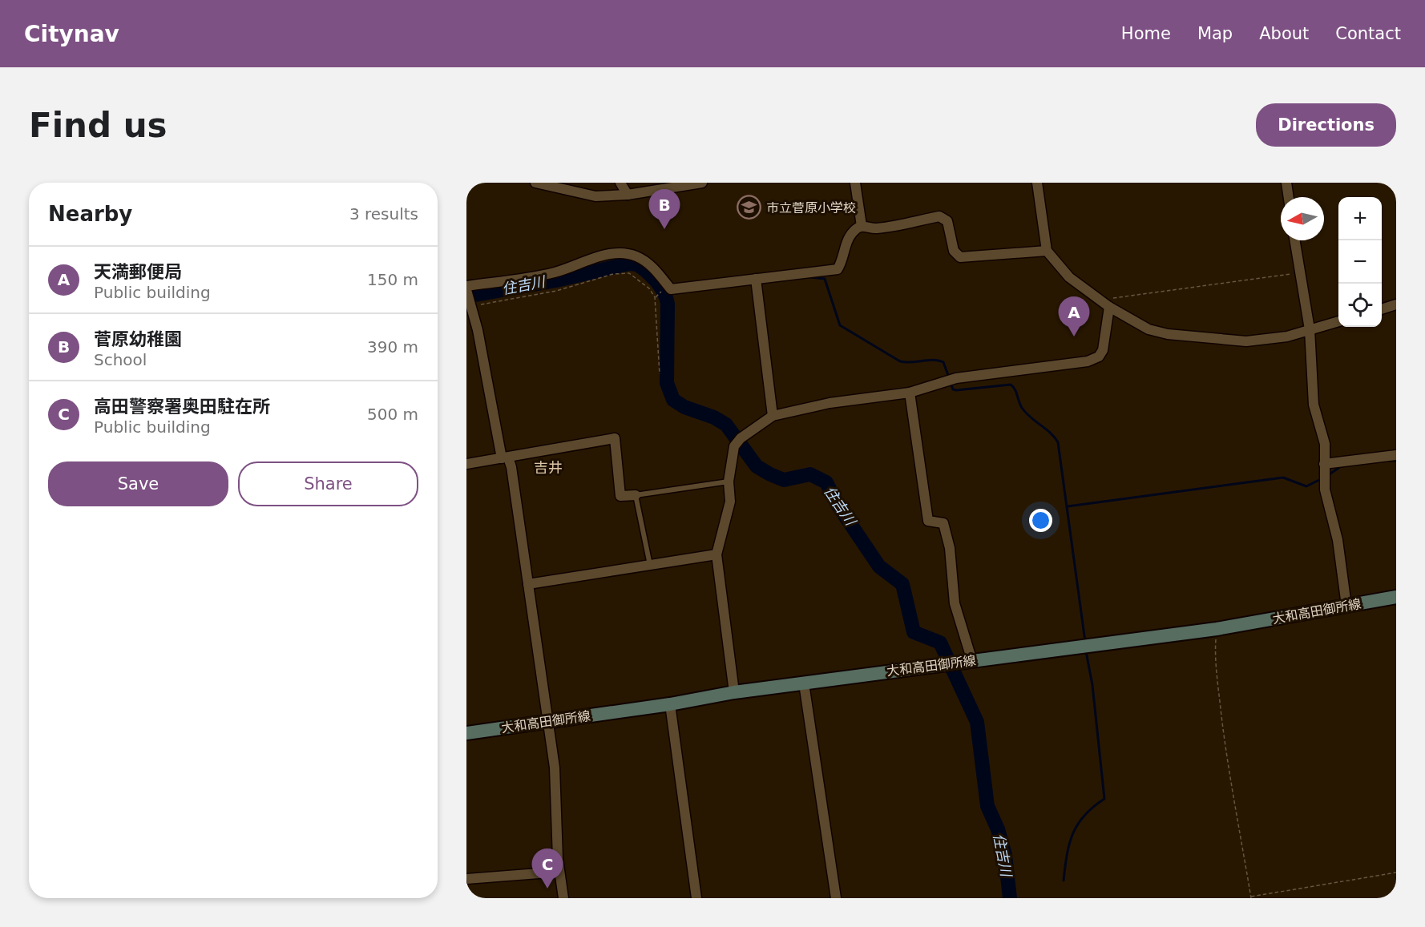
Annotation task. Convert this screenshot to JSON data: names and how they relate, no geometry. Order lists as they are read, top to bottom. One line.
{"streets":{"main road":["大和高田御所線"]},"districts":["吉井"],"water":["住吉川"],"places":{"school or university":["市立菅原小学校"]},"north":"left","page":{"header":"Citynav","nav":["Home","Map","About","Contact"],"buttons":["Directions",["Save","Share"]],"title":"Find us","heading":["Nearby","3 results"],"pins":["B","A","C"],"map_buttons":["+","−"],"list":[{"mark":"A","name":"天満郵便局","note":"Public building","value":"150 m"},{"mark":"B","name":"菅原幼稚園","note":"School","value":"390 m"},{"mark":"C","name":"高田警察署奥田駐在所","note":"Public building","value":"500 m"}]}}
